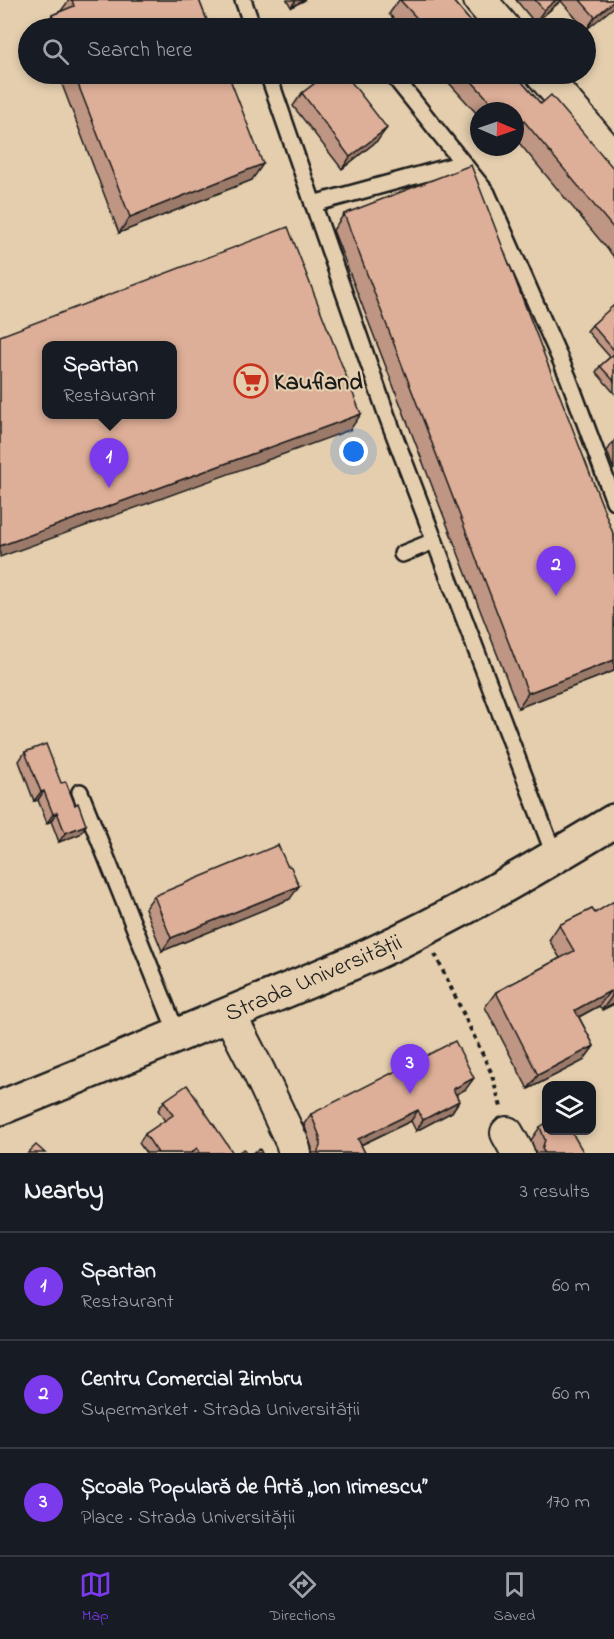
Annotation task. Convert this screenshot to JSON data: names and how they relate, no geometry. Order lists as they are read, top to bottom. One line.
{"streets":{"street":["Strada Universității"]},"places":{"supermarket":["Kaufland"]},"north":"right","page":{"search":"Search here","popup":["Spartan","Restaurant"],"pins":["1","2","3"],"heading":["Nearby","3 results"],"list":[{"mark":"1","name":"Spartan","note":"Restaurant","value":"60 m"},{"mark":"2","name":"Centru Comercial Zimbru","note":"Supermarket · Strada Universității","value":"60 m"},{"mark":"3","name":"Școala Populară de Artă „Ion Irimescu”","note":"Place · Strada Universității","value":"170 m"}],"nav":["Map","Directions","Saved"]}}
